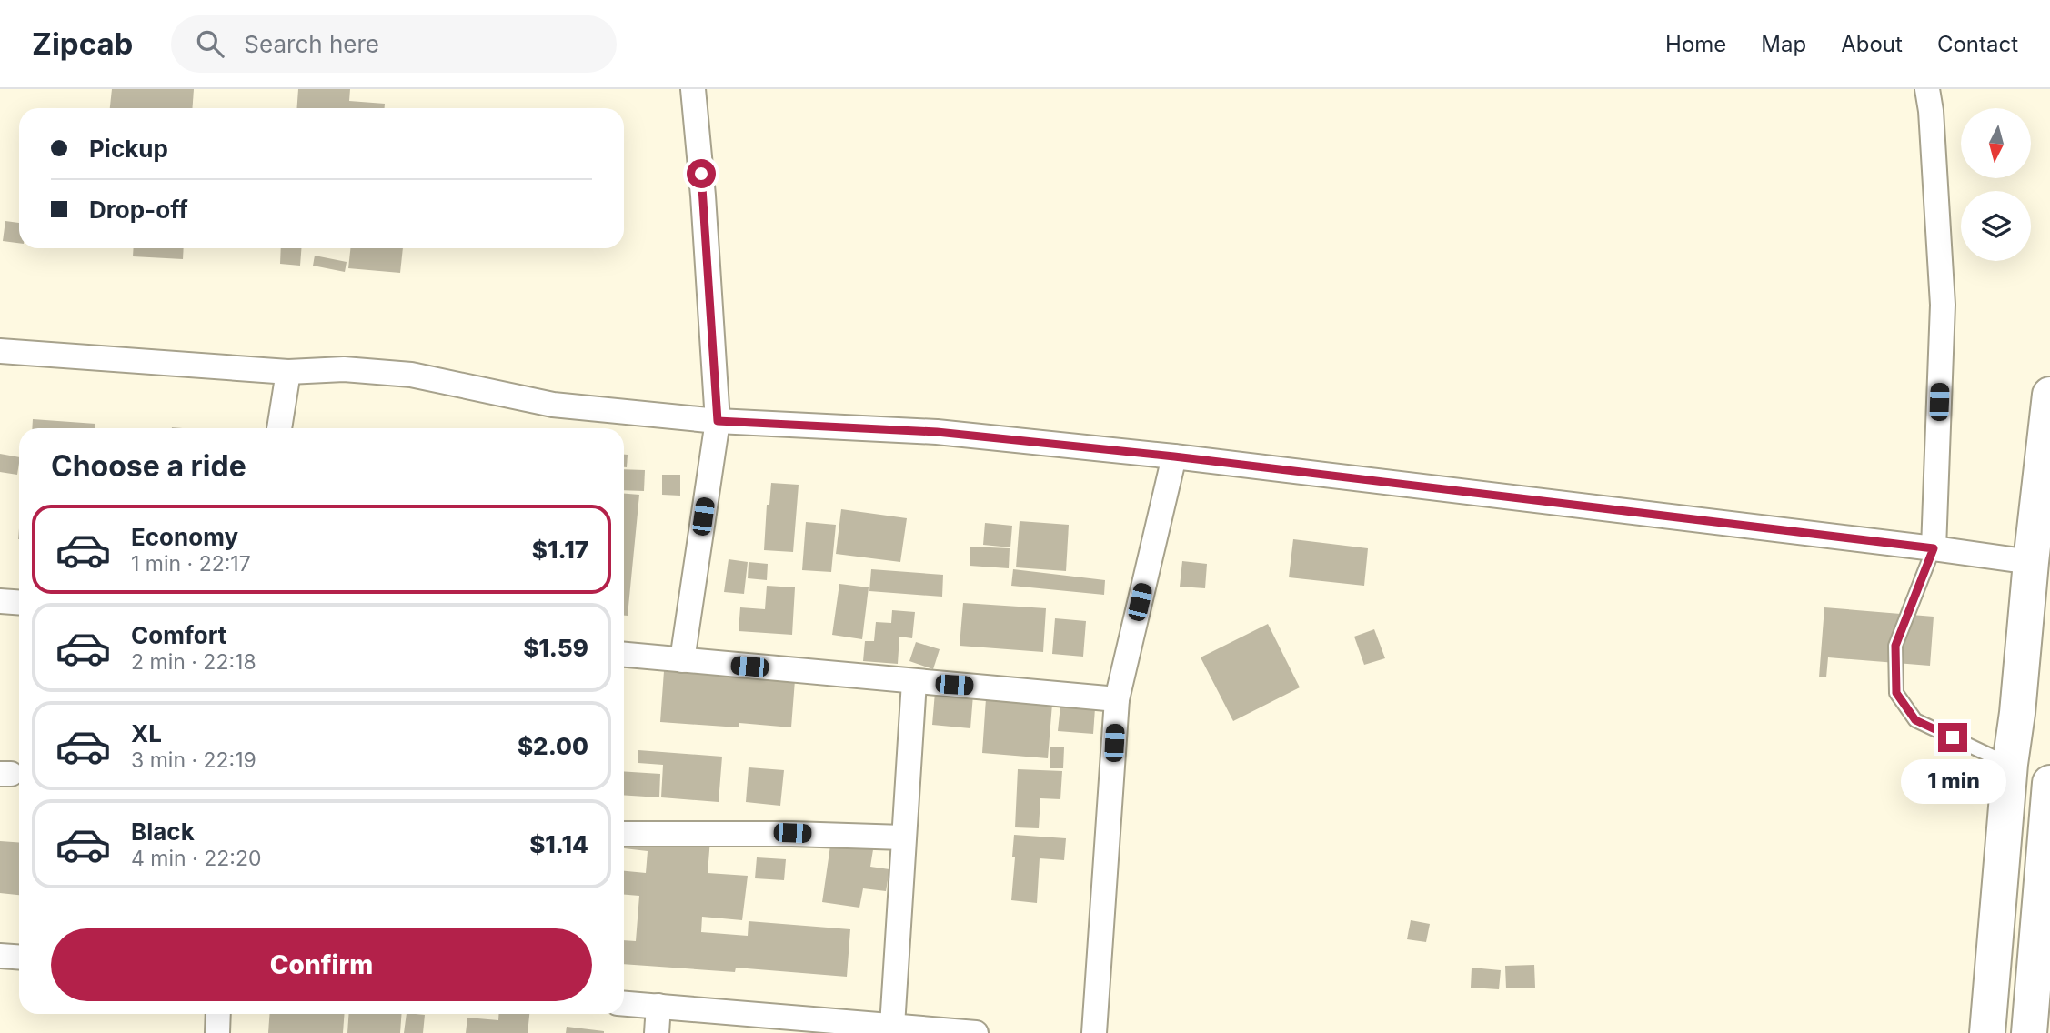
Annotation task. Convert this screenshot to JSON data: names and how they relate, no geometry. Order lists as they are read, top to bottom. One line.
{"north":"bottom","page":{"header":"Zipcab","search":"Search here","nav":["Home","Map","About","Contact"],"banner":["Pickup","Drop-off"],"heading":"Choose a ride","list":[{"name":"Economy","note":"1 min · 22:17","value":"$1.17"},{"name":"Comfort","note":"2 min · 22:18","value":"$1.59"},{"name":"XL","note":"3 min · 22:19","value":"$2.00"},{"name":"Black","note":"4 min · 22:20","value":"$1.14"}],"bubble":"1 min","buttons":"Confirm"}}
